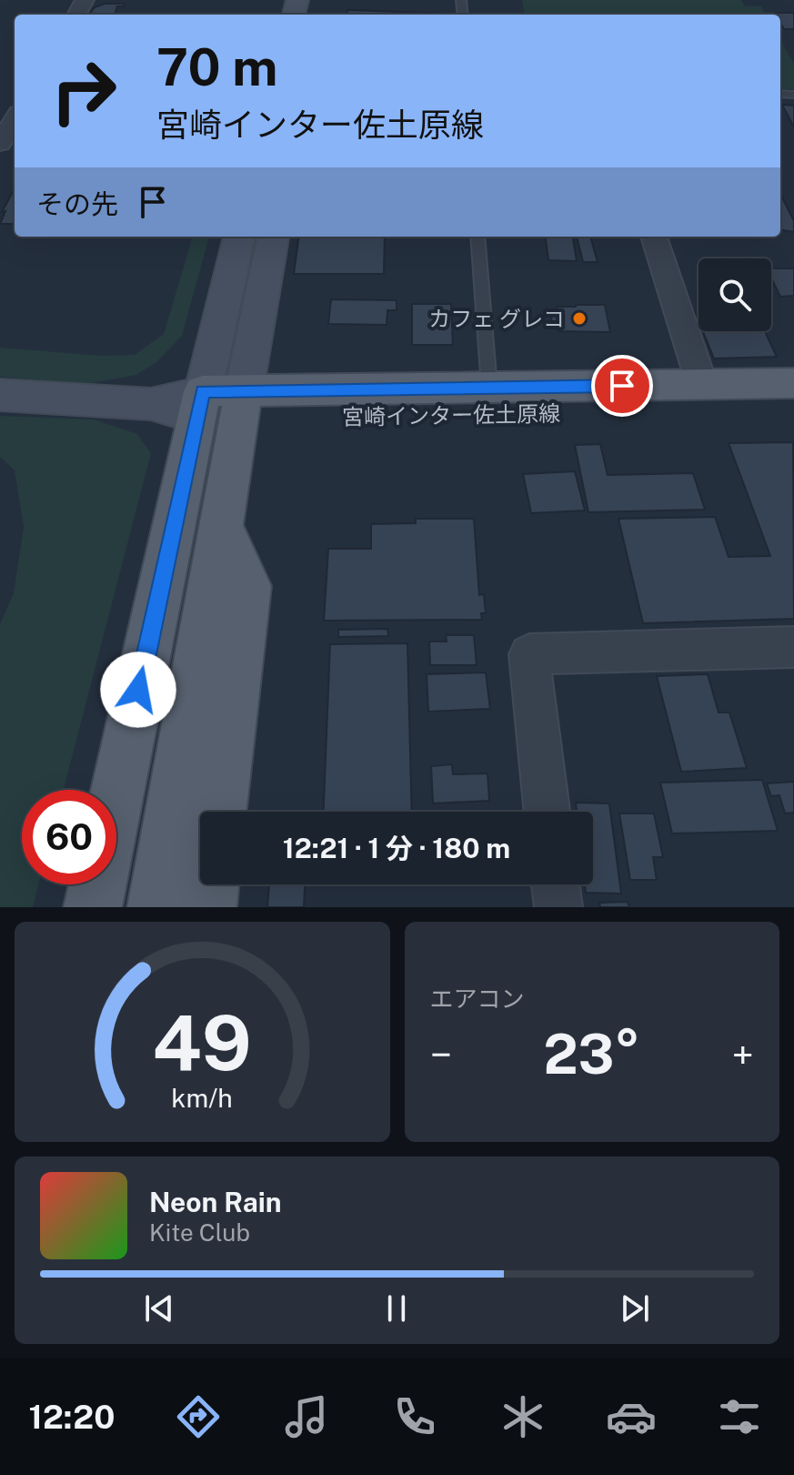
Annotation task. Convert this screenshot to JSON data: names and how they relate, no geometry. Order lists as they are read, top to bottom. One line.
{"streets":{"main road":["宮崎インター佐土原線"]},"places":["カフェ グレコ"],"page":{"turn":["70 m","宮崎インター佐土原線"],"then":"その先","limit":"60","trip":"12:21 · 1 分 · 180 m","tile":"エアコン","heat":["−","23°","+"],"song":["Neon Rain","Kite Club"],"tabs":"12:20","gauge":["49","km/h"]}}
